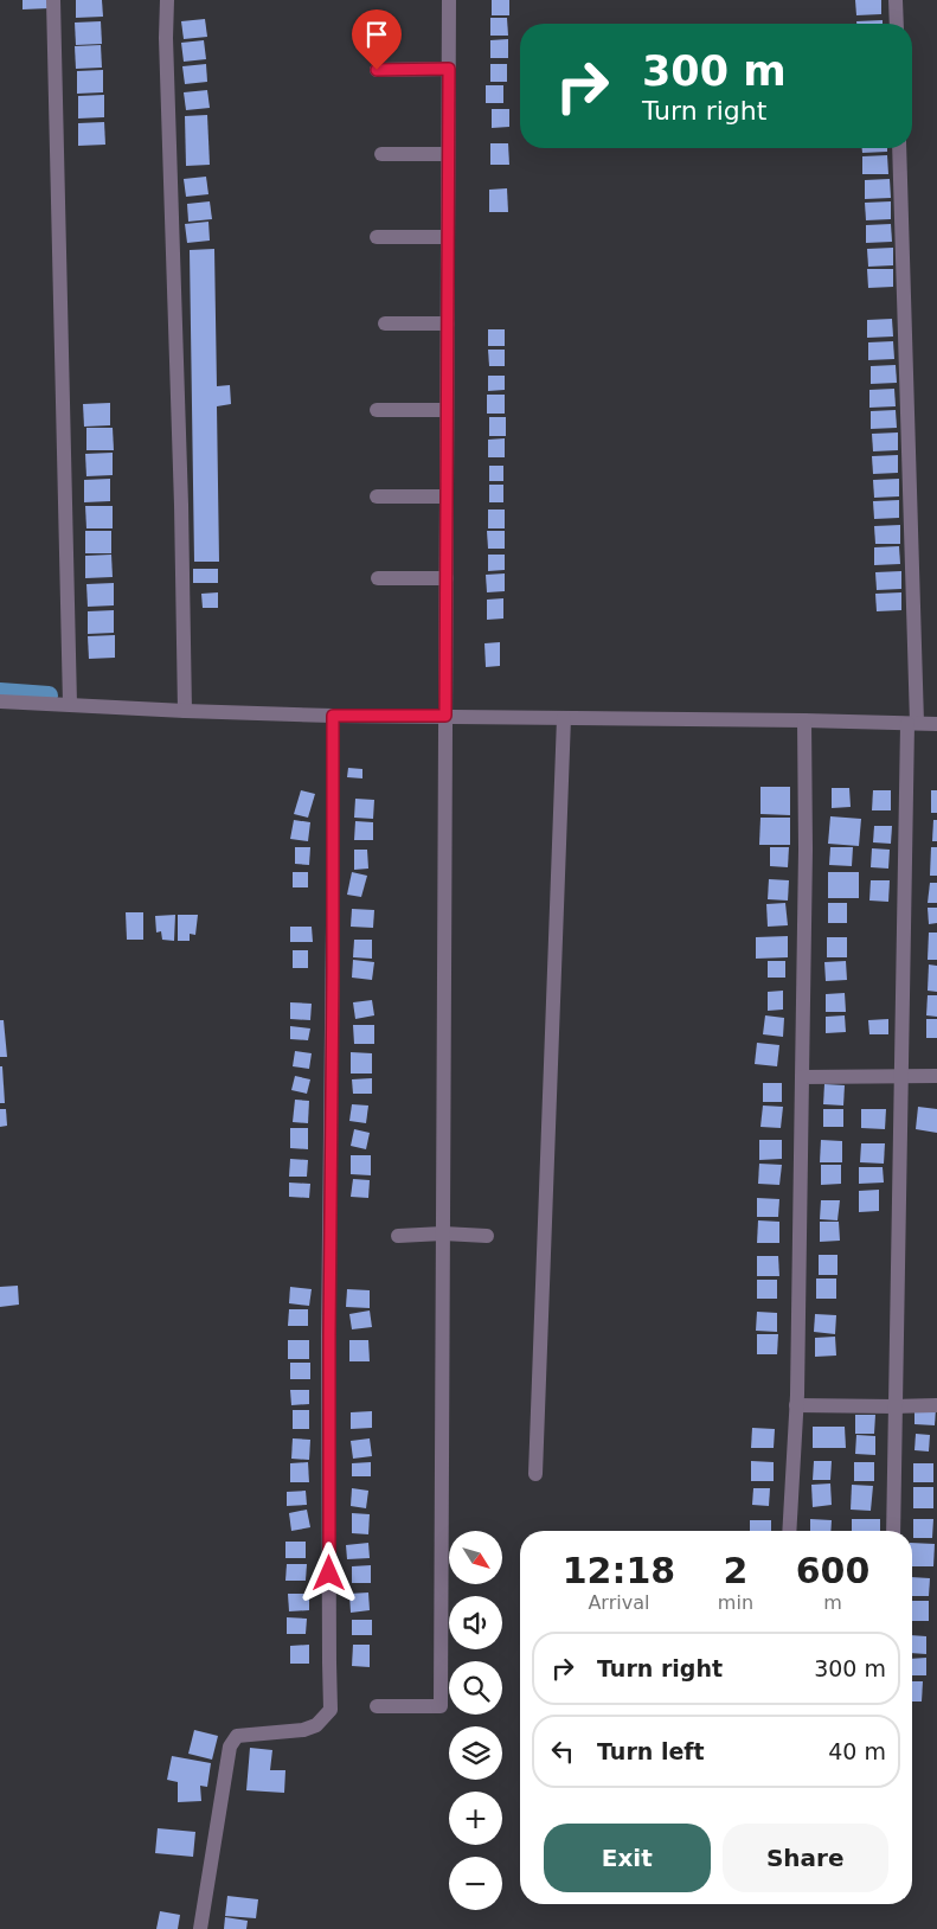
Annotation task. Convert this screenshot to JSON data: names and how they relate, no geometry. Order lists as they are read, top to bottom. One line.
{"north":"bottom right","page":{"turn":["300 m","Turn right"],"map_buttons":["+","−"],"eta":["12:18","Arrival","2","min","600","m"],"list":[{"name":"Turn right","value":"300 m"},{"name":"Turn left","value":"40 m"}],"buttons":["Exit","Share"]}}
